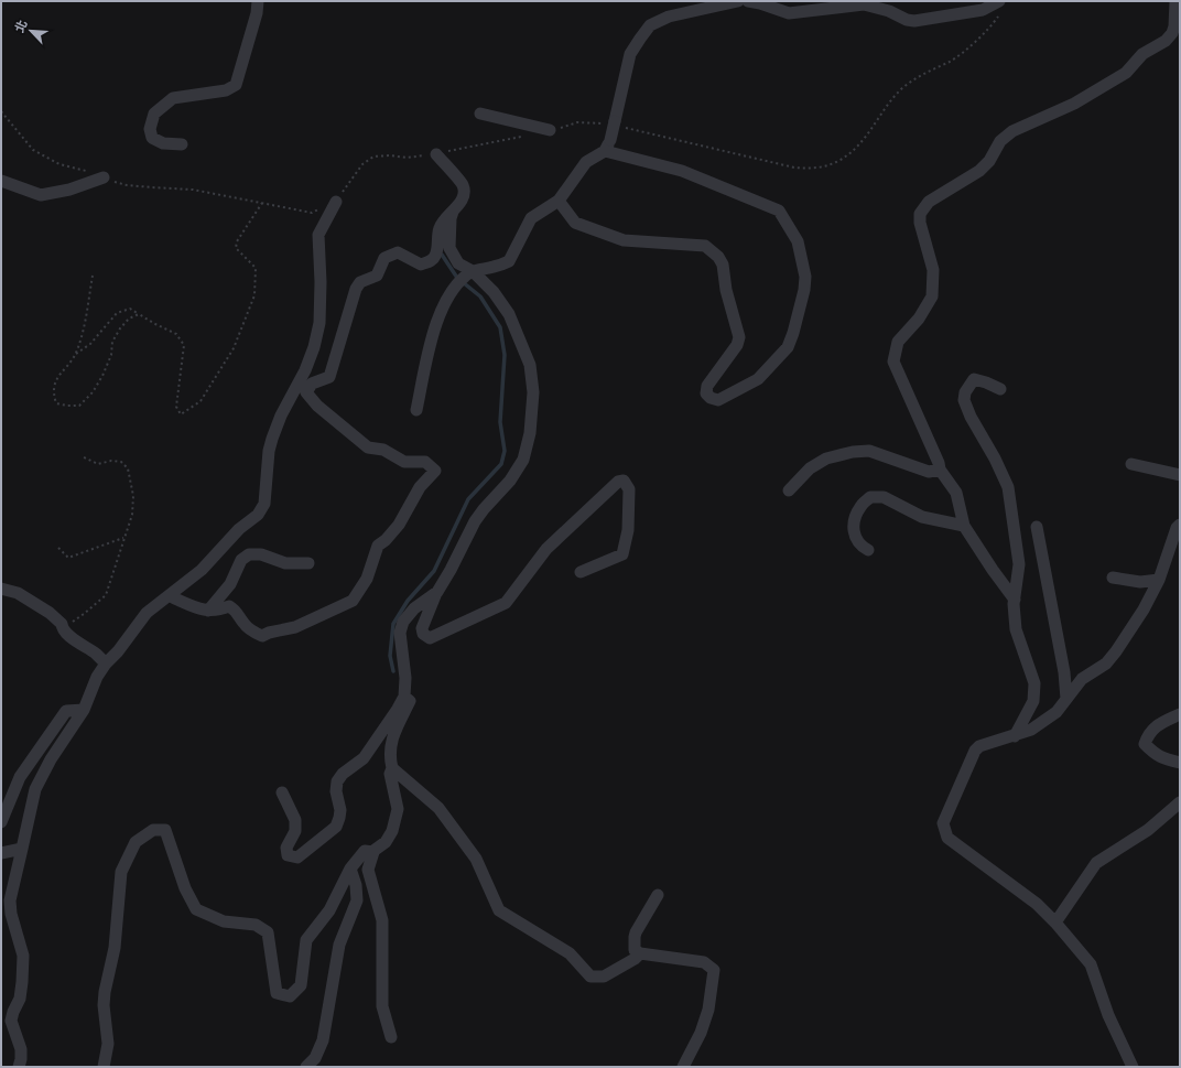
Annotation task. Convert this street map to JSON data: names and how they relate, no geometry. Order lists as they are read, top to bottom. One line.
{"north":"top left"}
